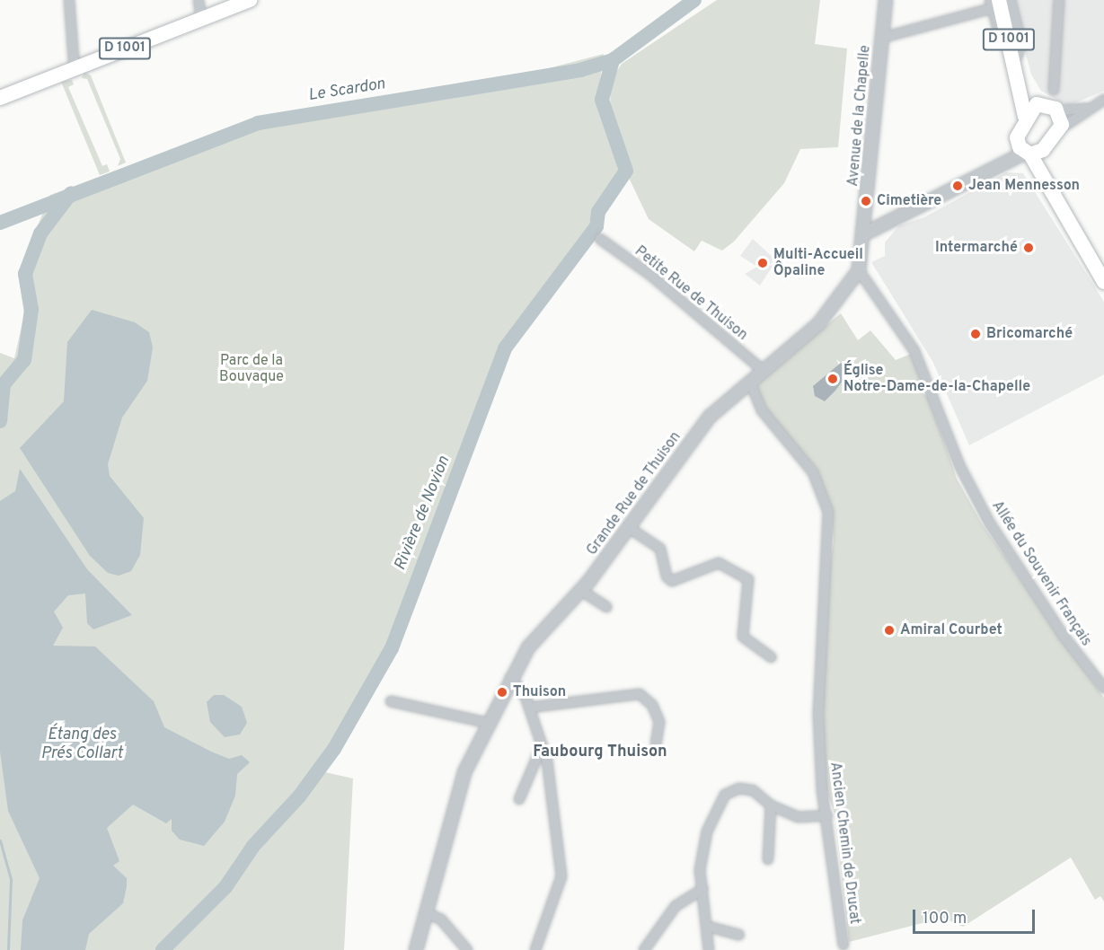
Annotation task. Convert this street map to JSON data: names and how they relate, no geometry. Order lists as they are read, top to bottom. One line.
{"streets":{"main road":["D 1001"],"street":["Avenue de la Chapelle","Petite Rue de Thuison","Grande Rue de Thuison","Allée du Souvenir Français","Ancien Chemin de Drucat"]},"crossings":[["Avenue de la Chapelle","Grande Rue de Thuison"],["Petite Rue de Thuison","Grande Rue de Thuison"],["Grande Rue de Thuison","Allée du Souvenir Français"],["Grande Rue de Thuison","Ancien Chemin de Drucat"]],"districts":["Faubourg Thuison"],"water":["Le Scardon","Rivière de Novion","Étang des Prés Collart"],"parks":["Parc de la Bouvaque"],"places":["Jean Mennesson","Cimetière","Intermarché","Multi-Accueil Ôpaline","Bricomarché","Église Notre-Dame-de-la-Chapelle","Amiral Courbet","Thuison"],"scale_bar":"100 m"}
